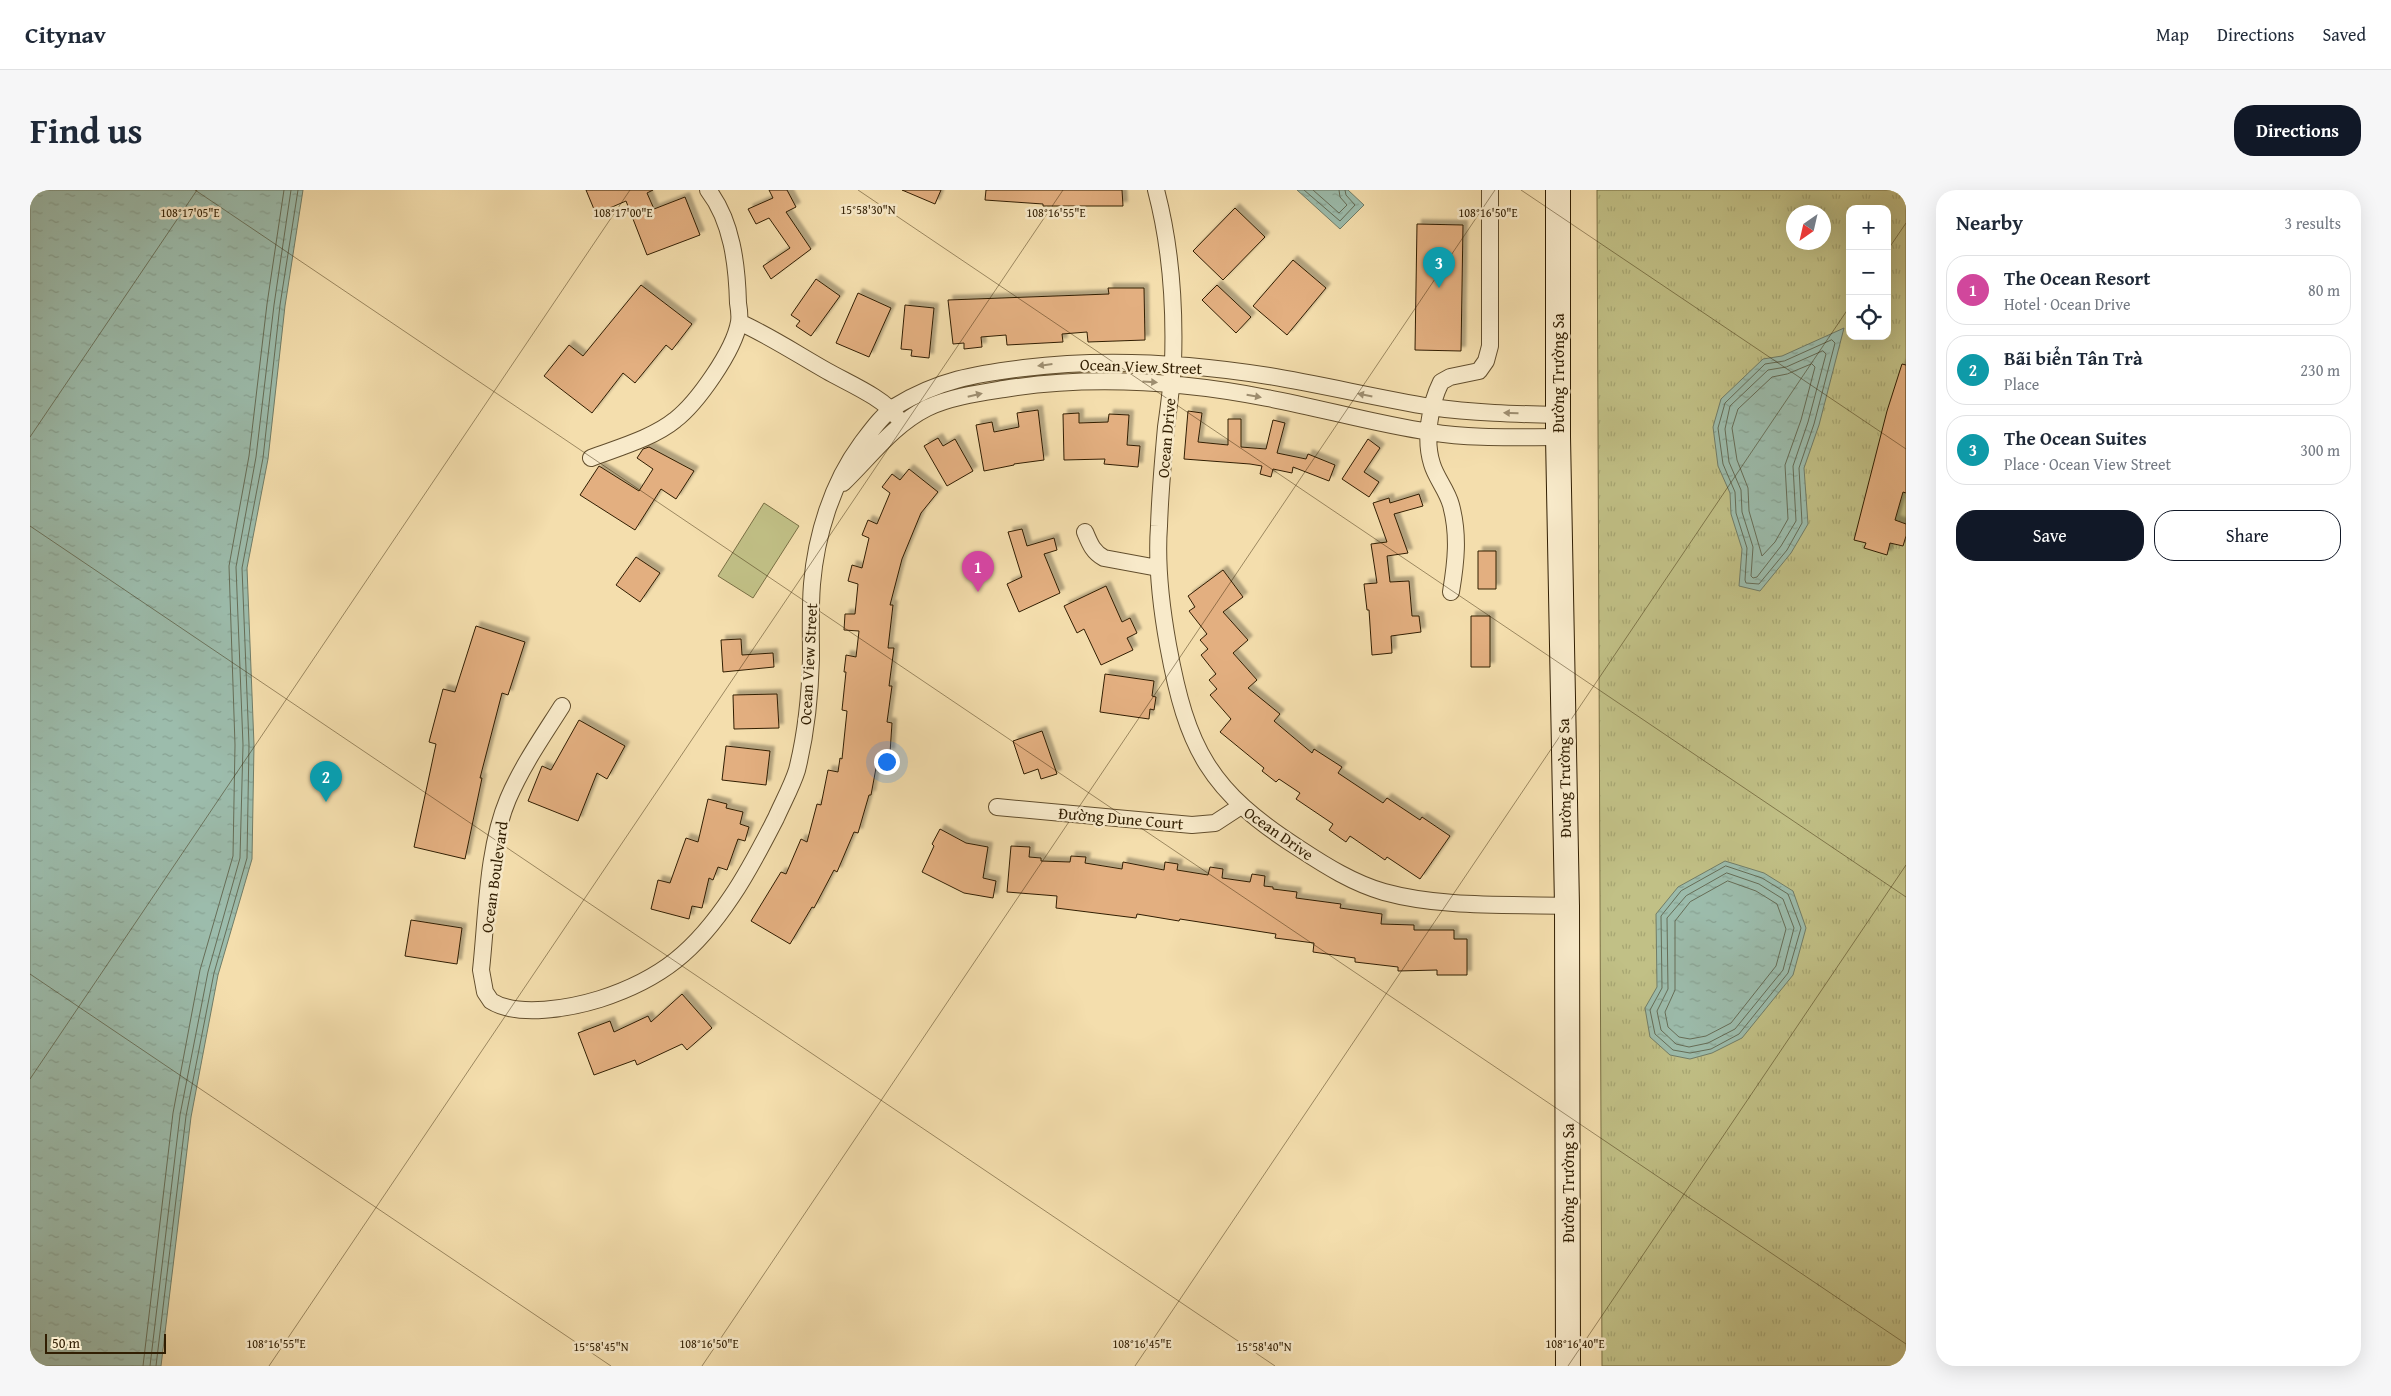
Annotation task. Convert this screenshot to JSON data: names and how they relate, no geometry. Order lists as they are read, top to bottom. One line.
{"streets":{"main road":["Đường Trường Sa"],"street":["Ocean View Street","Ocean Drive","Đường Dune Court","Ocean Boulevard"]},"crossings":[["Ocean View Street","Đường Trường Sa"],["Ocean View Street","Ocean Drive"],["Ocean View Street","Ocean Boulevard"],["Đường Trường Sa","Ocean Drive"],["Ocean Drive","Đường Dune Court"]],"scale_bar":"50 m","north":"bottom left","page":{"header":"Citynav","nav":["Map","Directions","Saved"],"title":"Find us","buttons":["Directions",["Save","Share"]],"heading":["Nearby","3 results"],"map_buttons":["+","−"],"pins":["3","1","2"],"list":[{"mark":"1","name":"The Ocean Resort","note":"Hotel · Ocean Drive","value":"80 m"},{"mark":"2","name":"Bãi biển Tân Trà","note":"Place","value":"230 m"},{"mark":"3","name":"The Ocean Suites","note":"Place · Ocean View Street","value":"300 m"}],"scale":"50 m"},"coordinates":["15°58'30\"N","108°17'05\"E","108°17'00\"E","108°16'55\"E","108°16'50\"E","108°16'45\"E","108°16'40\"E","15°58'45\"N","15°58'40\"N"]}
